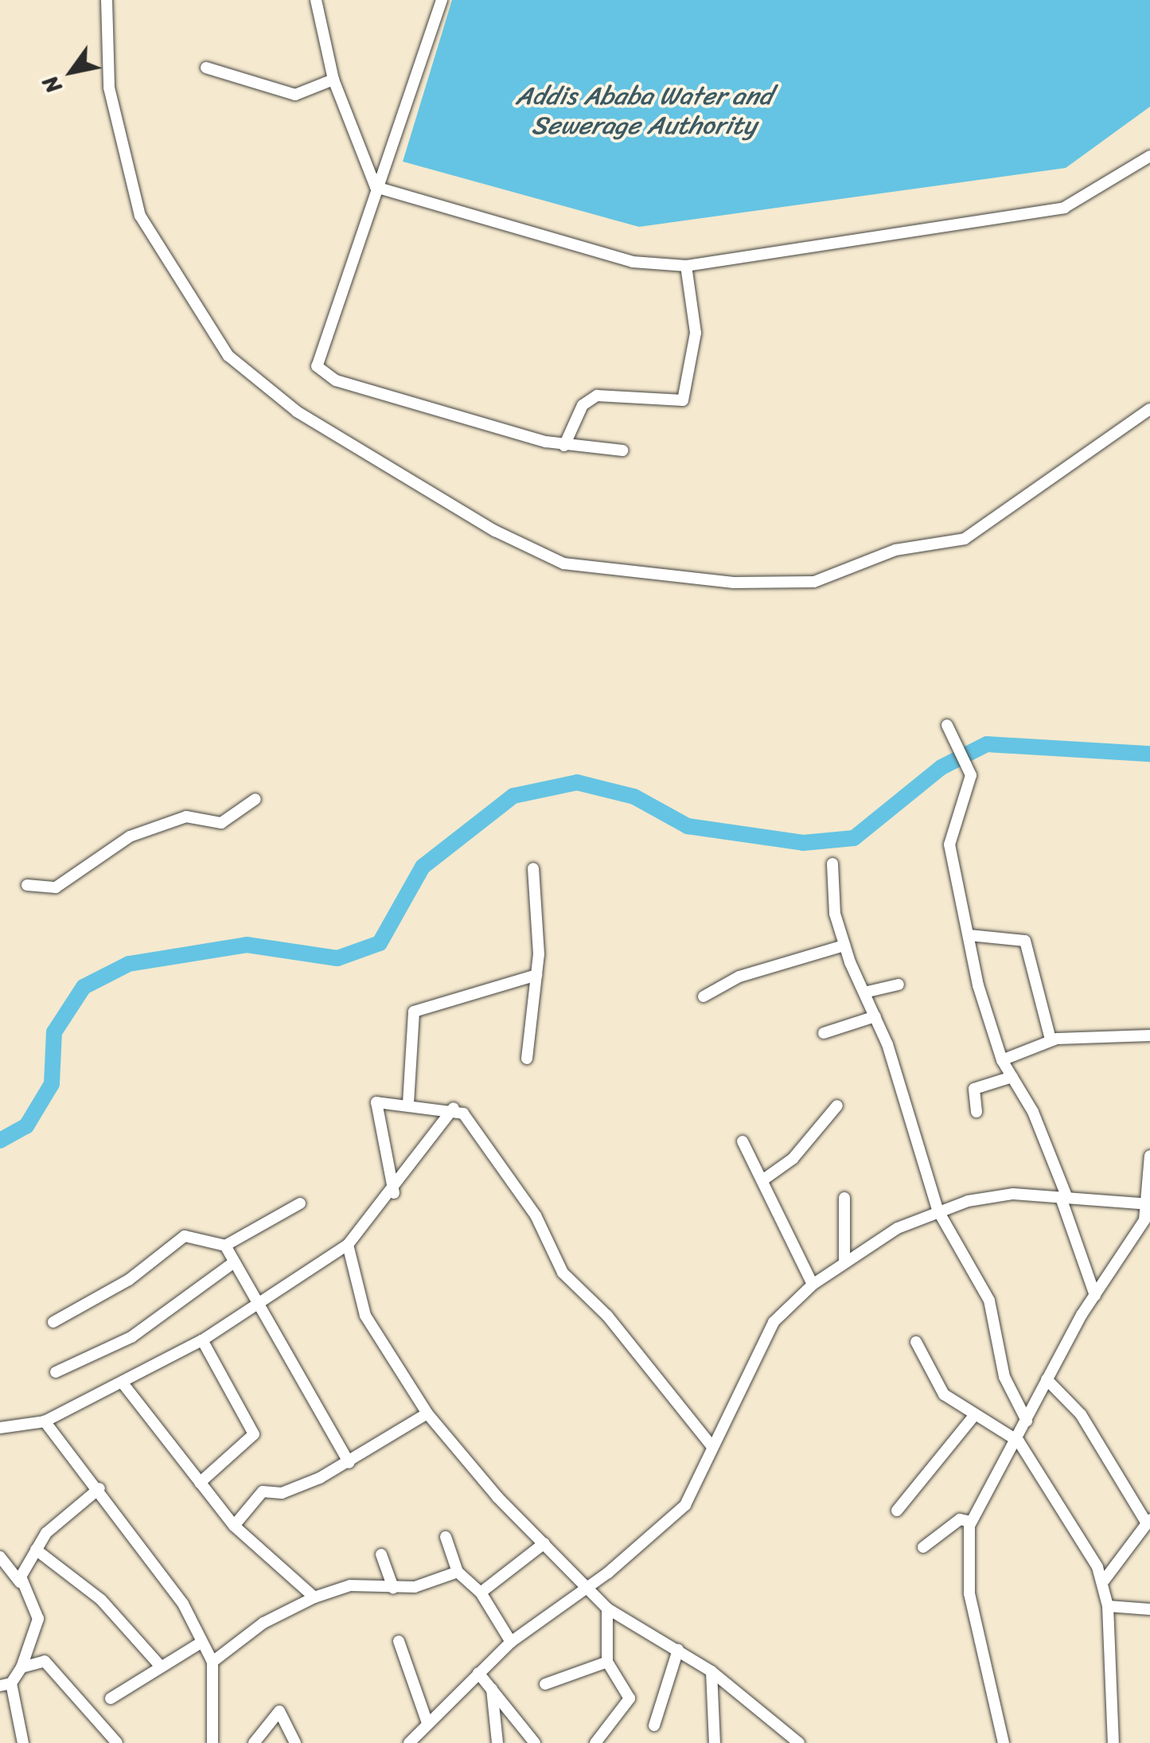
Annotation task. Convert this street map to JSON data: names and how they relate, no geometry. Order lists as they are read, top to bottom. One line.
{"water":["Addis Ababa Water and Sewerage Authority"],"north":"bottom left"}
